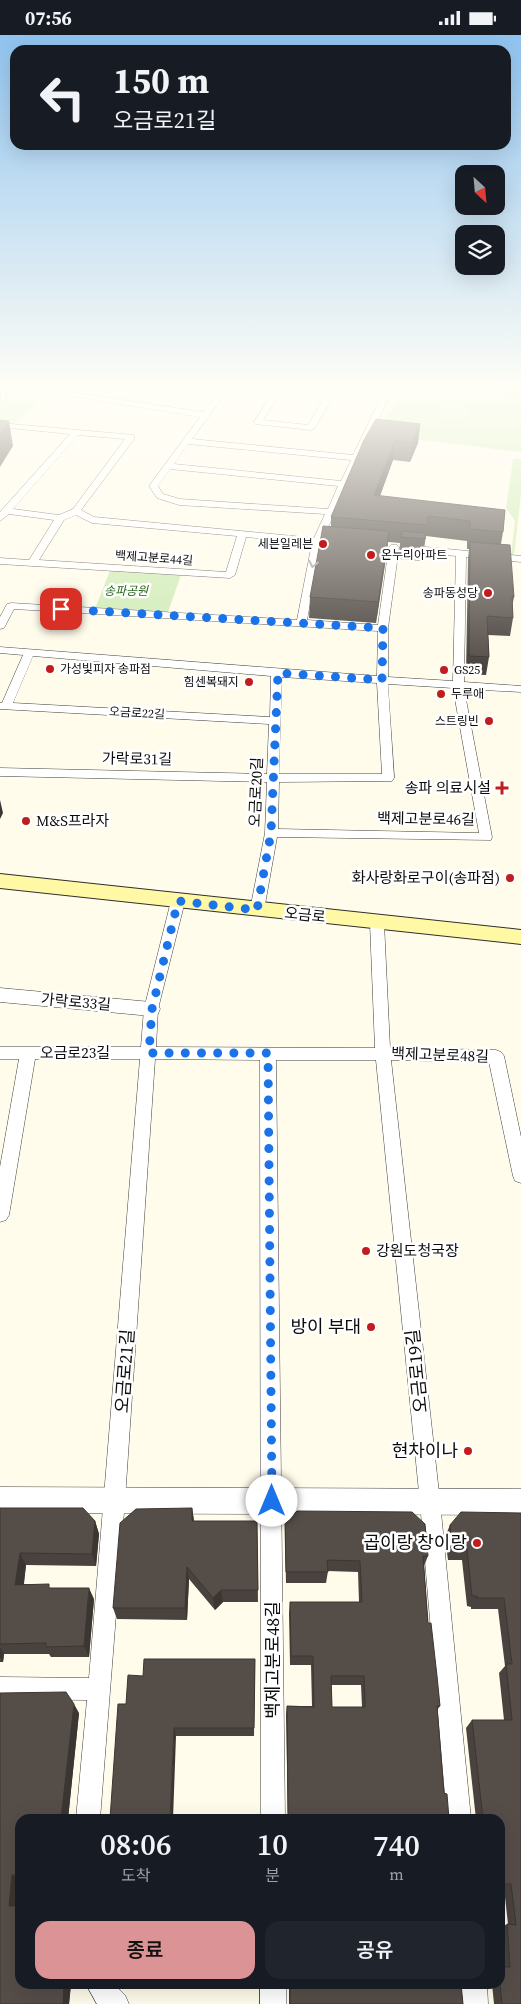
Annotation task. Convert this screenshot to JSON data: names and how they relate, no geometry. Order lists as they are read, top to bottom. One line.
{"streets":{"main road":["오금로"],"street":["백제고분로44길","오금로22길","가락로31길","오금로20길","백제고분로46길","가락로33길","오금로23길","백제고분로48길","오금로21길","오금로19길"]},"crossings":[["오금로22길","오금로20길"],["가락로31길","오금로20길"],["오금로20길","백제고분로46길"],["오금로20길","오금로"],["오금로","오금로21길"],["오금로","오금로19길"],["가락로33길","오금로21길"],["오금로23길","오금로21길"],["백제고분로48길","오금로19길"]],"parks":["송파공원"],"places":{"other":["세븐일레븐","온누리아파트","송파동성당","가성빛피자 송파점","GS25","힘센복돼지","두루애","스트링빈","M&S프라자","화사랑화로구이(송파점)","강원도청국장","방이 부대","현차이나","곱이랑 창이랑"],"health":["송파 의료시설"]},"north":"bottom right","page":{"status":"07:56","turn":["150 m","오금로21길"],"eta":["08:06","도착","10","분","740","m"],"buttons":["종료","공유"]}}
